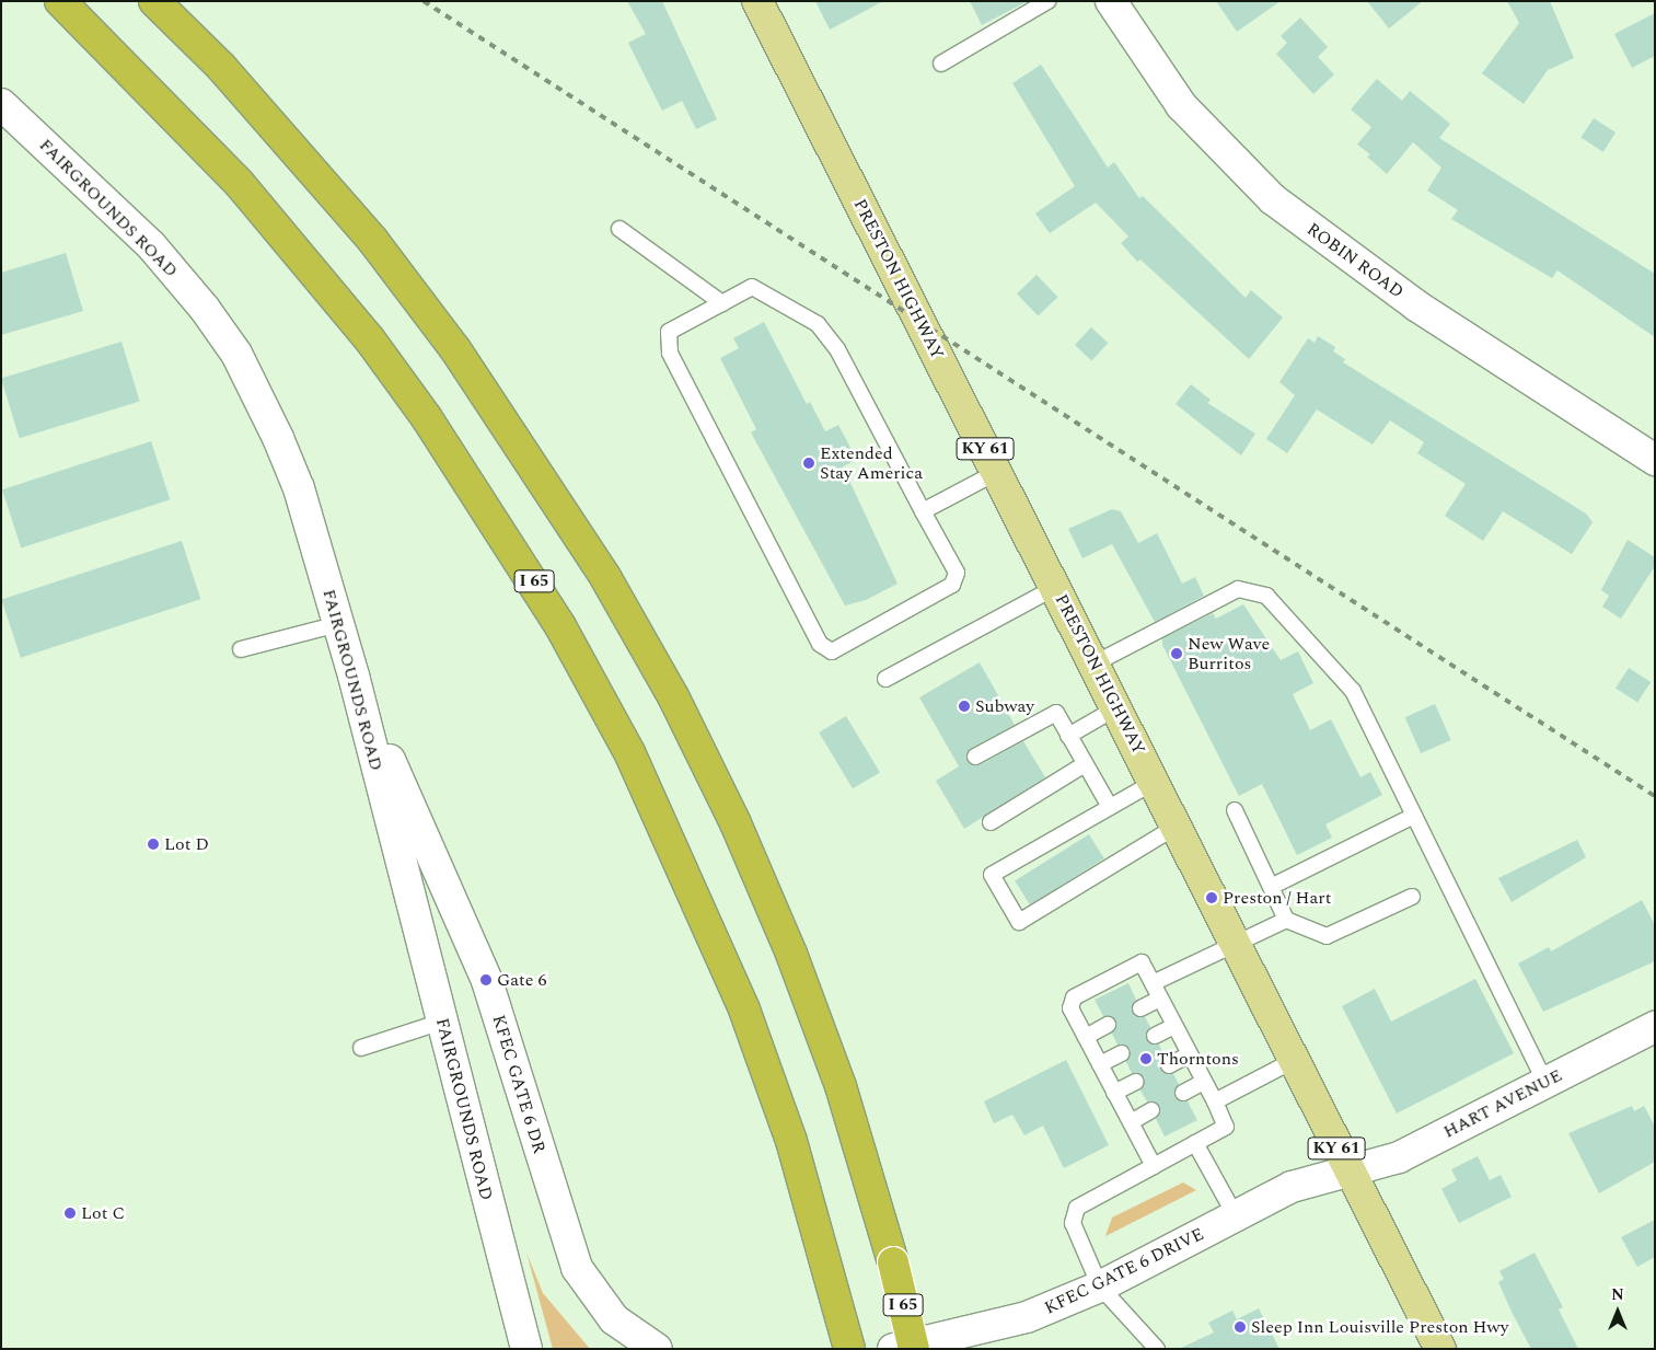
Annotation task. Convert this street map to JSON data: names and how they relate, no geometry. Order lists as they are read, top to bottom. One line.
{"streets":{"highway":["I 65"],"main road":["PRESTON HIGHWAY","KY 61"],"street":["FAIRGROUNDS ROAD","ROBIN ROAD","KFEC GATE 6 DR","HART AVENUE","KFEC GATE 6 DRIVE"]},"crossings":[["FAIRGROUNDS ROAD","KFEC GATE 6 DR"],["PRESTON HIGHWAY","HART AVENUE"],["PRESTON HIGHWAY","KFEC GATE 6 DRIVE"],["HART AVENUE","KFEC GATE 6 DRIVE"]],"places":["Extended Stay America","New Wave Burritos","Subway","Lot D","Preston / Hart","Gate 6","Thorntons","Lot C","Sleep Inn Louisville Preston Hwy"],"north":"top"}
